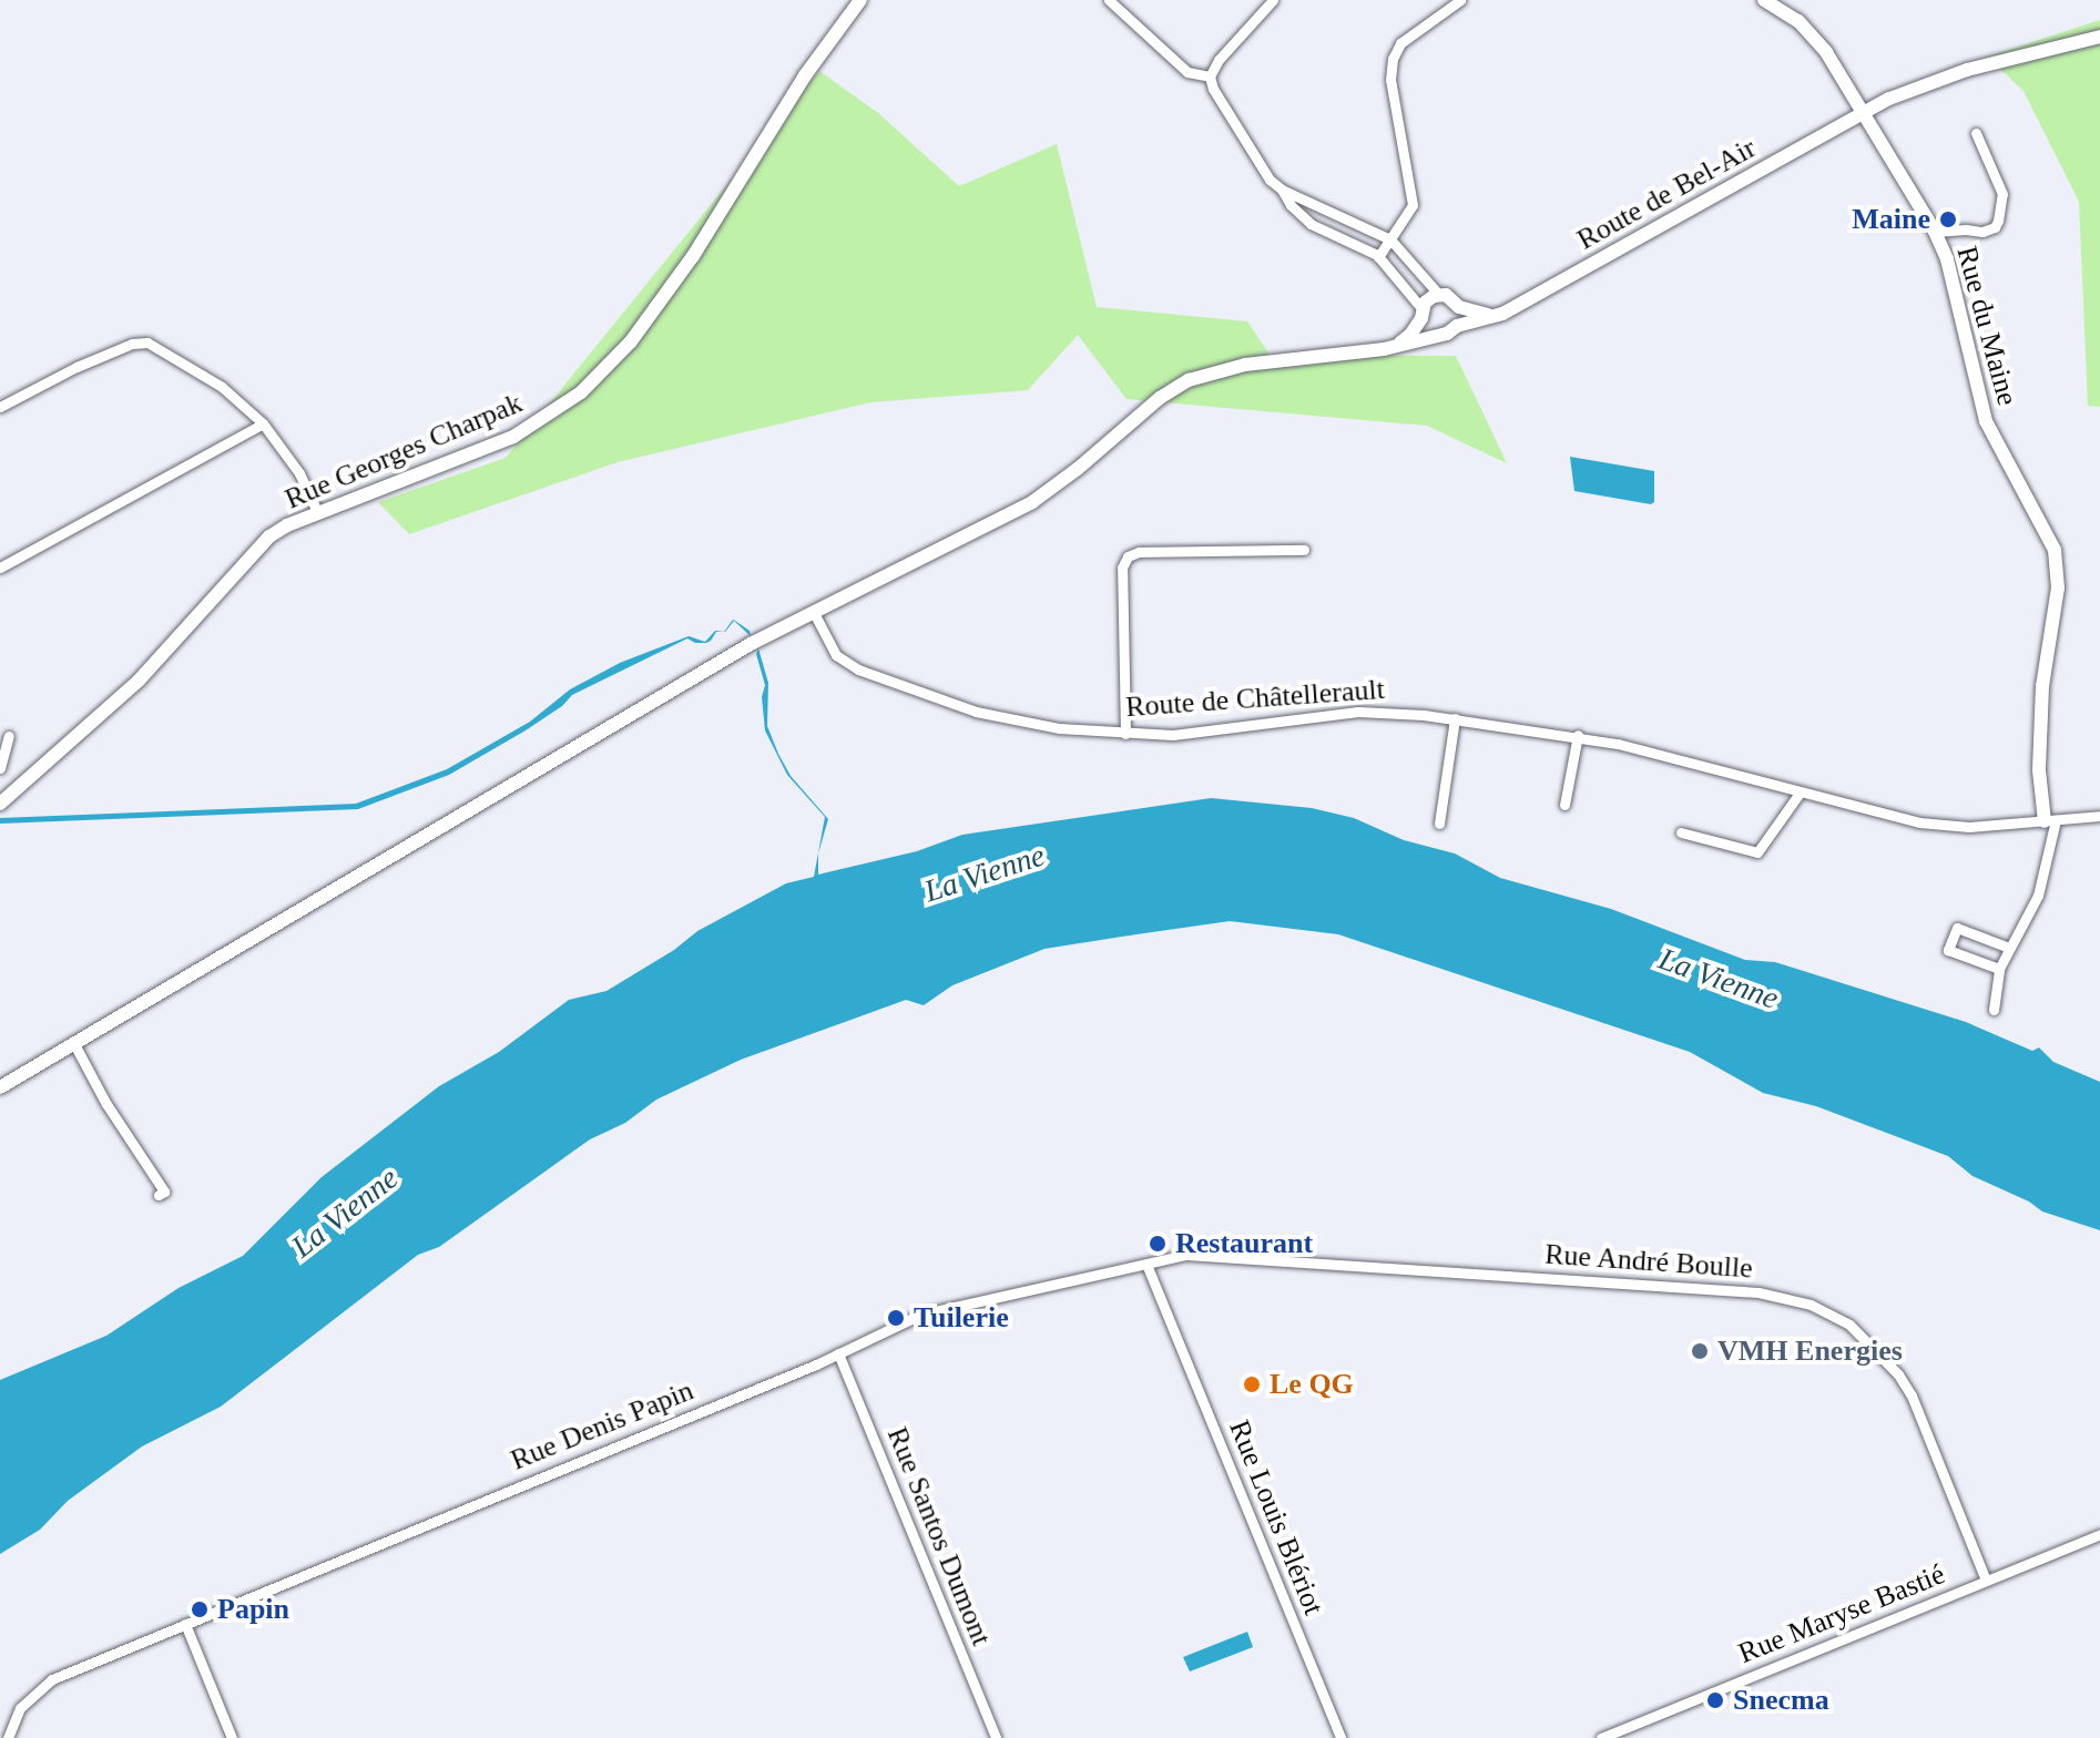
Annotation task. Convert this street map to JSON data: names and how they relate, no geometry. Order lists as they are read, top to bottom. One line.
{"streets":{"street":["Route de Bel-Air","Rue du Maine","Rue Georges Charpak","Route de Châtellerault","Rue André Boulle","Rue Denis Papin","Rue Louis Blériot","Rue Santos Dumont","Rue Maryse Bastié"]},"crossings":[["Route de Bel-Air","Rue du Maine"],["Rue du Maine","Route de Châtellerault"],["Rue André Boulle","Rue Denis Papin"],["Rue André Boulle","Rue Louis Blériot"],["Rue André Boulle","Rue Maryse Bastié"],["Rue Denis Papin","Rue Louis Blériot"],["Rue Denis Papin","Rue Santos Dumont"]],"water":["La Vienne"],"places":["Maine","Restaurant","Tuilerie","VMH Energies","Le QG","Papin","Snecma"]}
